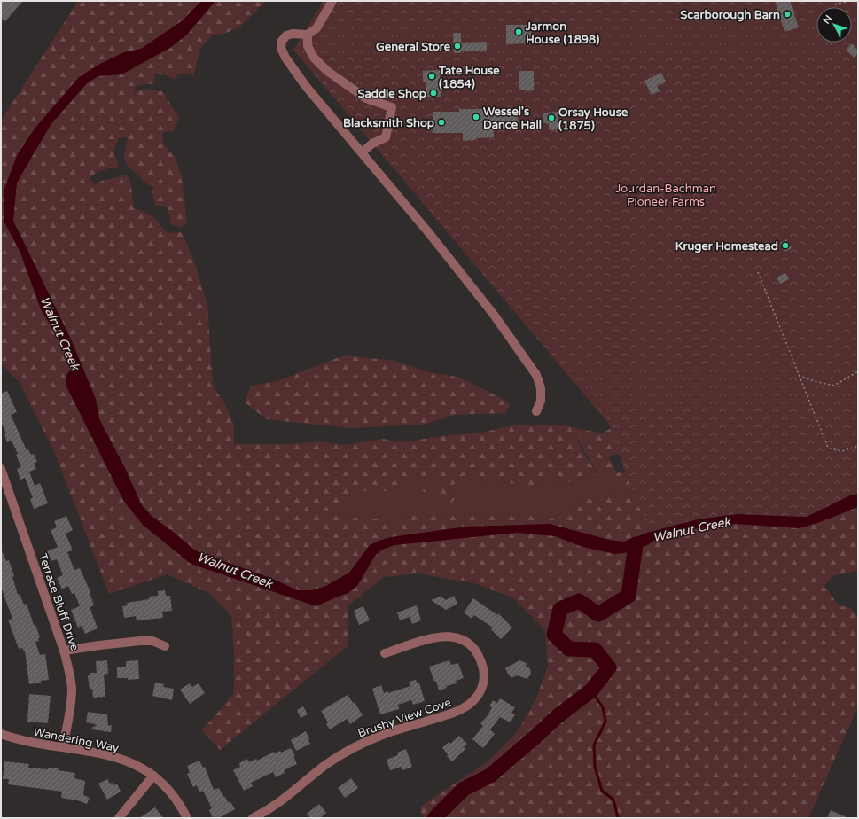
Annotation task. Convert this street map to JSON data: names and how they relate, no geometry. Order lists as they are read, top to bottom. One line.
{"streets":{"street":["Terrace Bluff Drive","Brushy View Cove","Wandering Way"]},"crossings":[["Terrace Bluff Drive","Wandering Way"]],"water":["Walnut Creek"],"parks":["Jourdan-Bachman Pioneer Farms"],"places":["Scarborough Barn","Jarmon House (1898)","General Store","Tate House (1854)","Saddle Shop","Wessel's Dance Hall","Orsay House (1875)","Blacksmith Shop","Kruger Homestead"],"north":"top left"}
